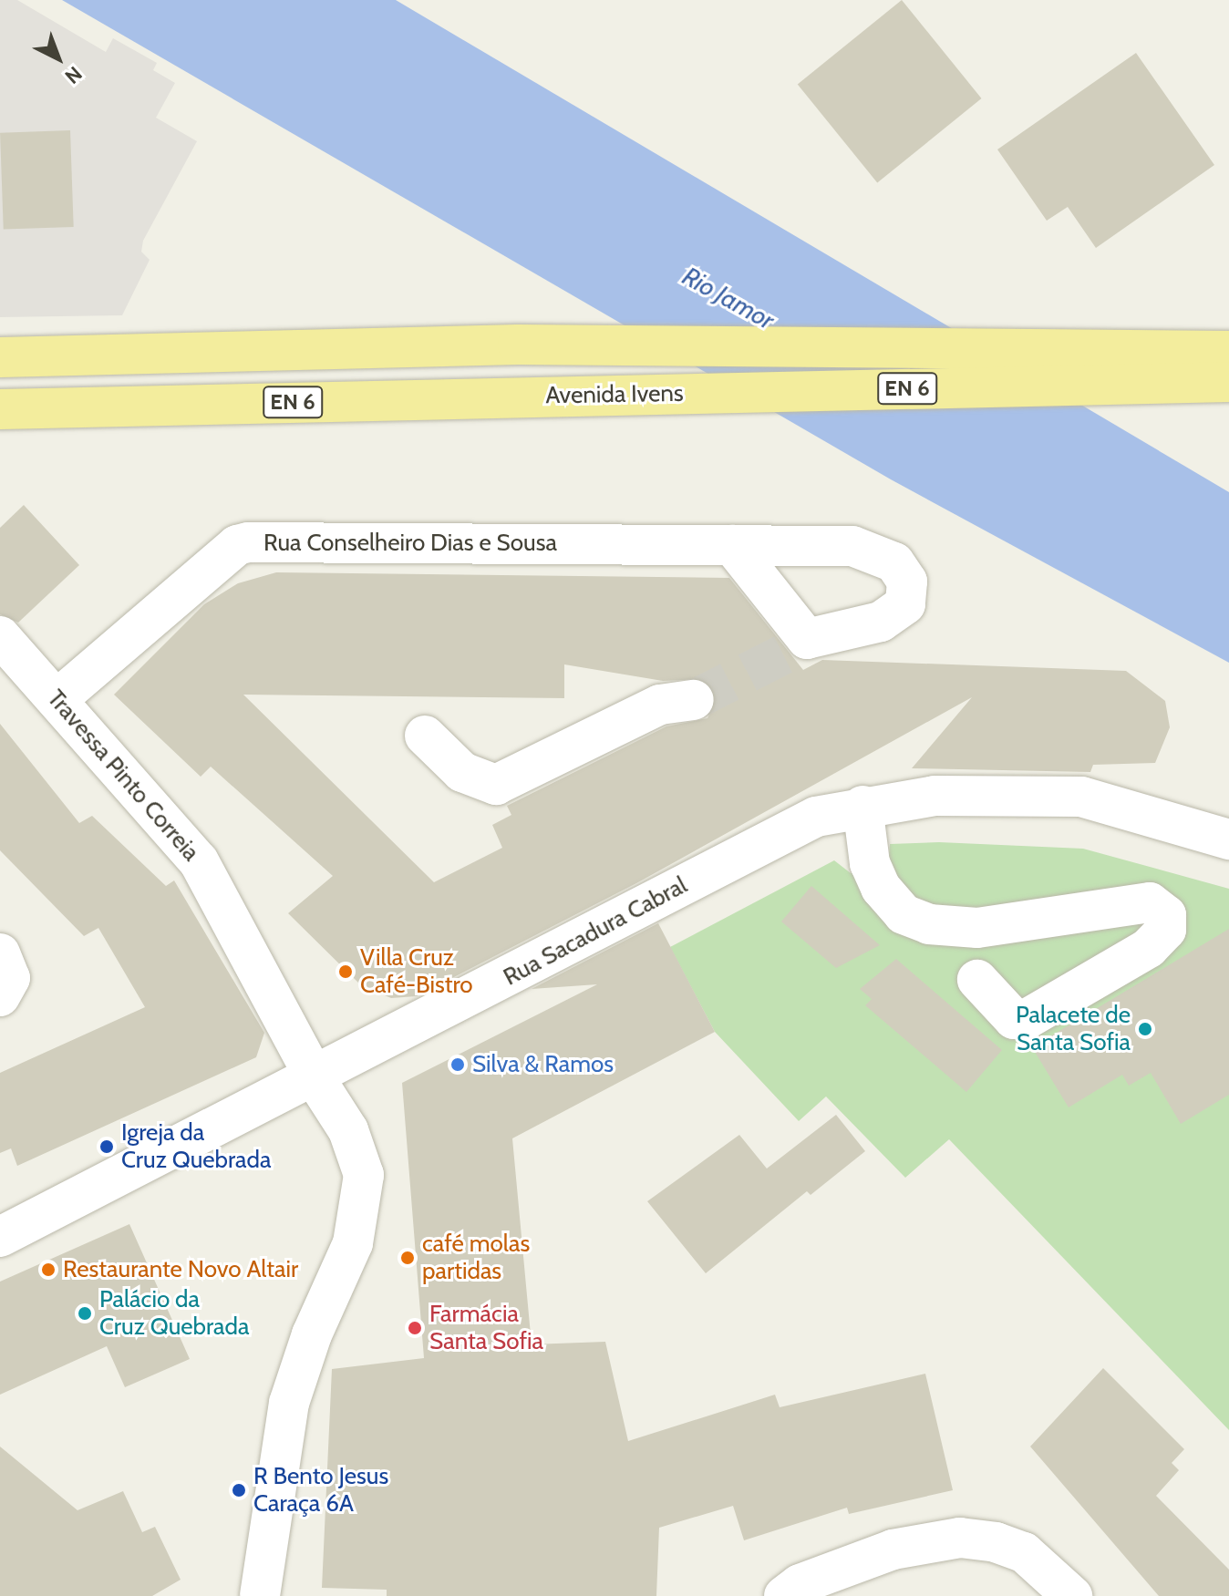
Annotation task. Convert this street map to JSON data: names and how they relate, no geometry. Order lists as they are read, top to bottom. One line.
{"streets":{"main road":["EN 6","Avenida Ivens"],"street":["Rua Conselheiro Dias e Sousa","Travessa Pinto Correia","Rua Sacadura Cabral"]},"crossings":[["Rua Conselheiro Dias e Sousa","Travessa Pinto Correia"],["Travessa Pinto Correia","Rua Sacadura Cabral"]],"water":["Rio Jamor"],"places":["Villa Cruz Café-Bistro","Palacete de Santa Sofia","Silva & Ramos","Igreja da Cruz Quebrada","café molas partidas","Restaurante Novo Altair","Palácio da Cruz Quebrada","Farmácia Santa Sofia","R Bento Jesus Caraça 6A"],"north":"bottom right"}
